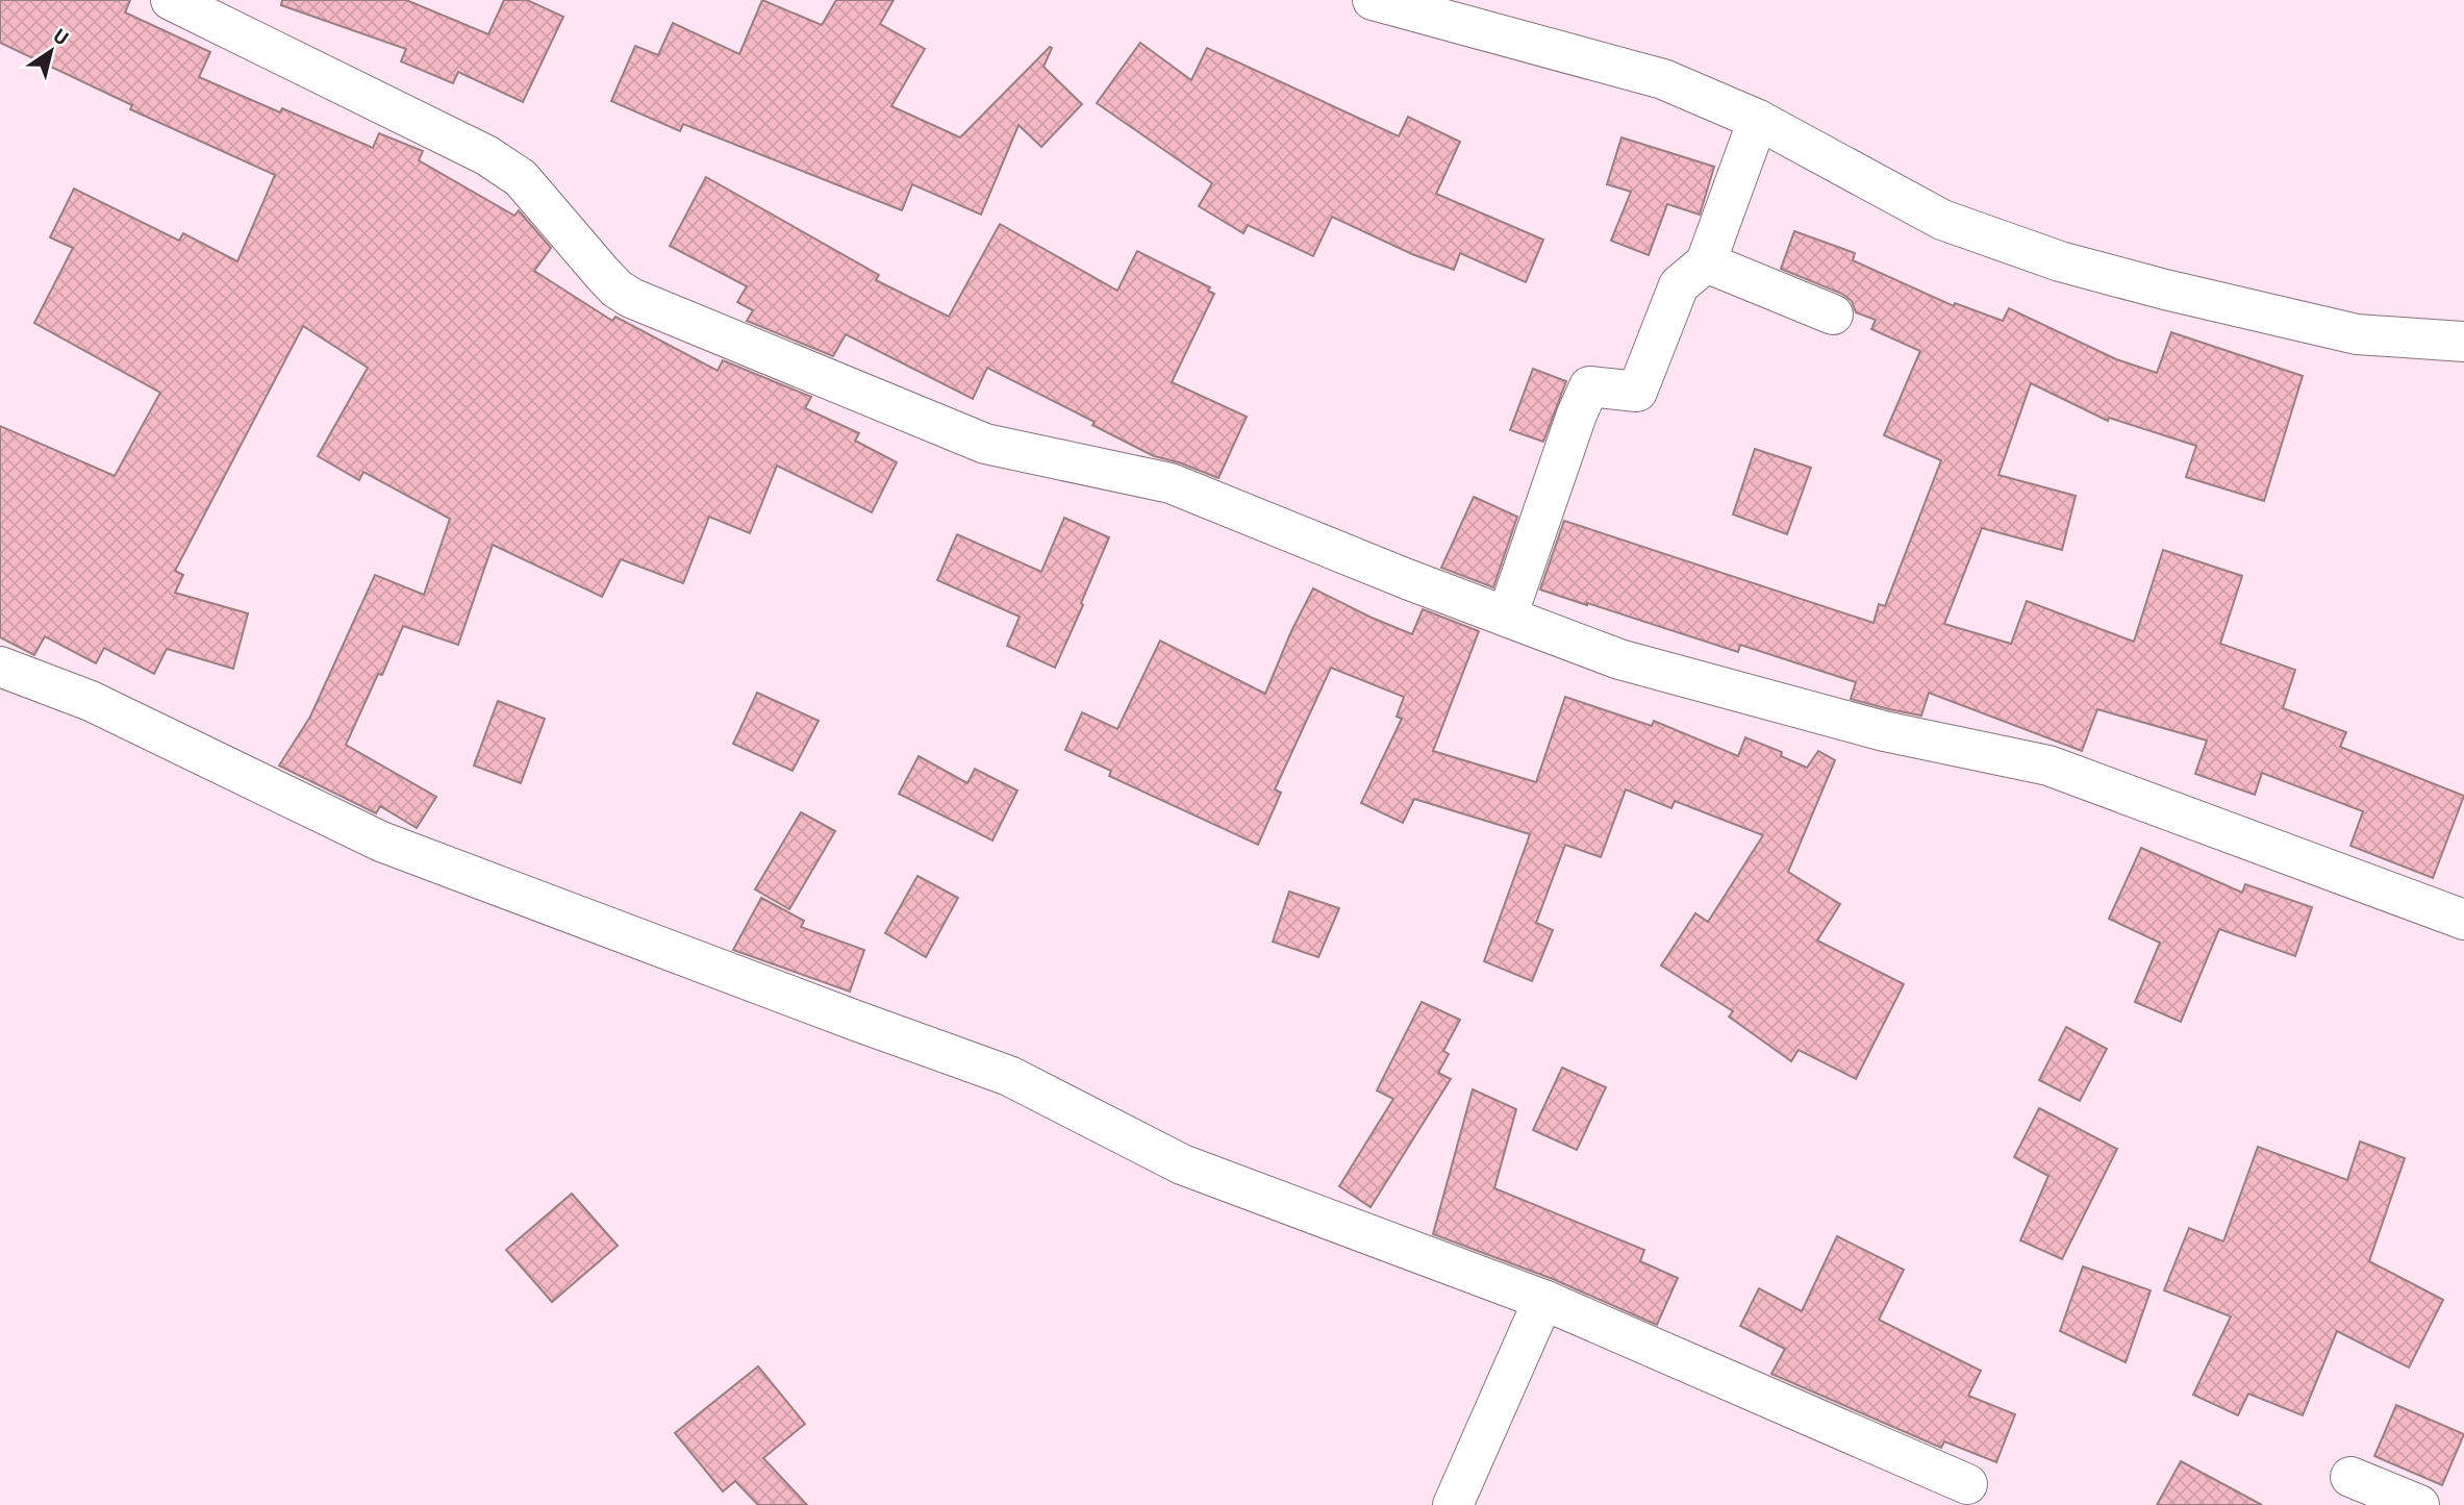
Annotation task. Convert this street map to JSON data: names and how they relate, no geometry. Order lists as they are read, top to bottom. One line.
{"north":"top right"}
